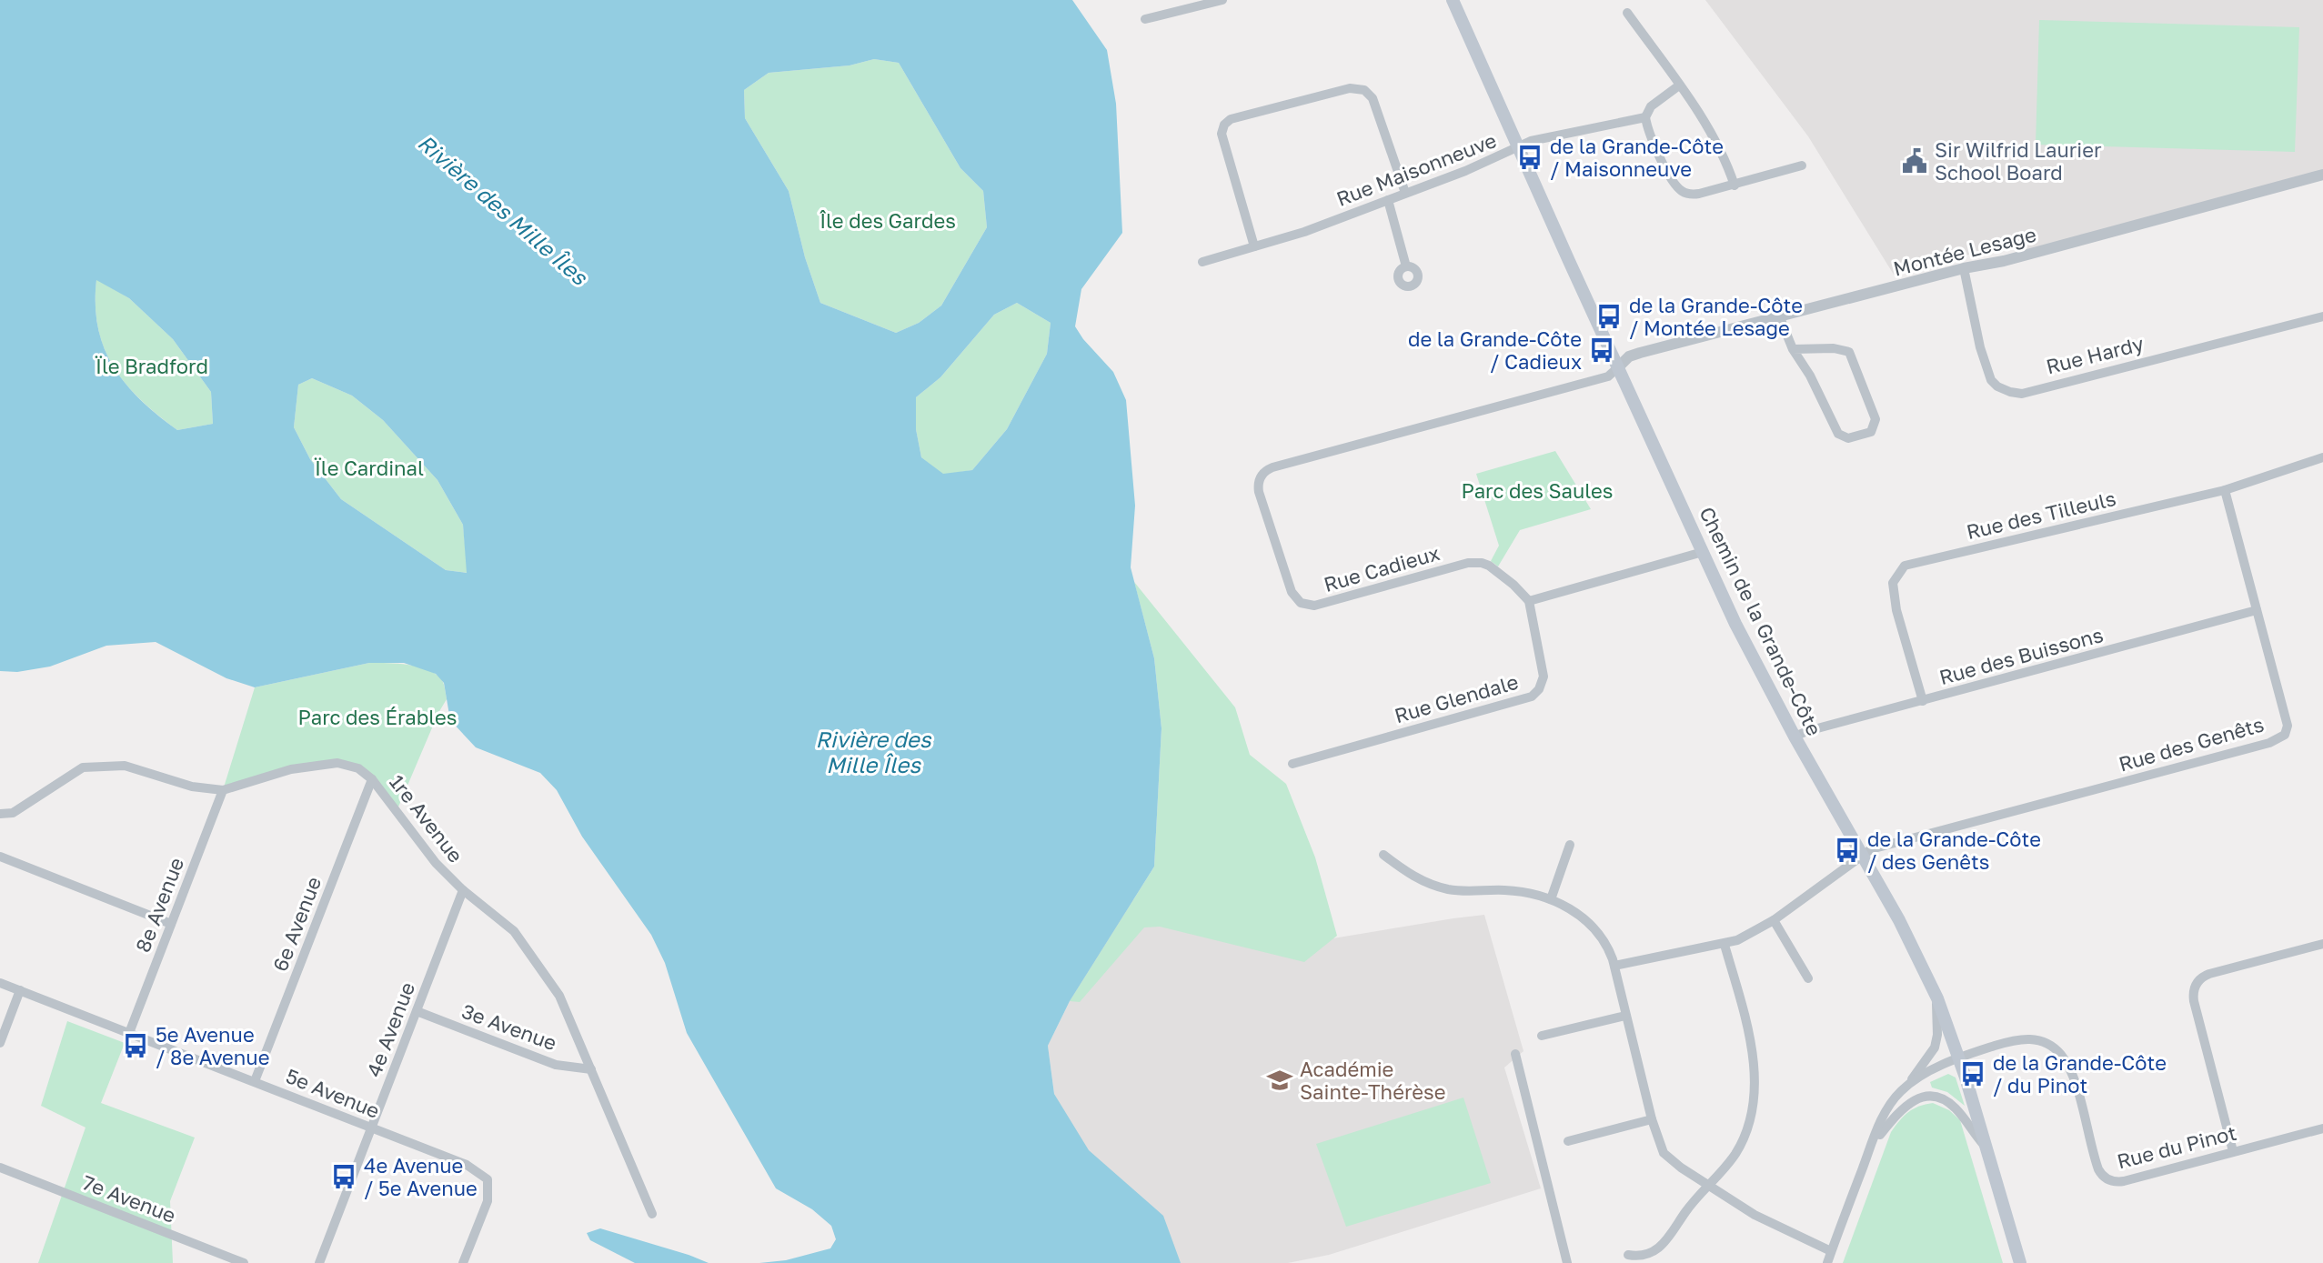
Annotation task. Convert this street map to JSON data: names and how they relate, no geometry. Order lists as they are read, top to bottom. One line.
{"streets":{"main road":["Chemin de la Grande-Côte"],"street":["Rue Maisonneuve","Montée Lesage","Rue Hardy","Rue des Tilleuls","Rue Cadieux","Rue des Buissons","Rue Glendale","Rue des Genêts","1re Avenue","8e Avenue","6e Avenue","3e Avenue","4e Avenue","5e Avenue","Rue du Pinot","7e Avenue"]},"crossings":[["Rue Maisonneuve","Chemin de la Grande-Côte"],["Montée Lesage","Rue Hardy"],["Montée Lesage","Rue Cadieux"],["Montée Lesage","Chemin de la Grande-Côte"],["Rue des Tilleuls","Rue des Buissons"],["Rue des Tilleuls","Rue des Genêts"],["Rue Cadieux","Chemin de la Grande-Côte"],["Rue Cadieux","Rue Glendale"],["Chemin de la Grande-Côte","Rue des Buissons"],["Chemin de la Grande-Côte","Rue des Genêts"],["Chemin de la Grande-Côte","Rue du Pinot"],["Rue des Buissons","Rue des Genêts"],["1re Avenue","8e Avenue"],["1re Avenue","6e Avenue"],["1re Avenue","3e Avenue"],["1re Avenue","4e Avenue"],["8e Avenue","5e Avenue"],["6e Avenue","5e Avenue"],["3e Avenue","4e Avenue"],["4e Avenue","5e Avenue"]],"water":["Rivière des Mille Îles"],"parks":["Île des Gardes","Ïle Bradford","Ïle Cardinal","Parc des Saules","Parc des Érables"],"places":{"bus stop":["de la Grande-Côte / Maisonneuve","de la Grande-Côte / Montée Lesage","de la Grande-Côte / Cadieux","de la Grande-Côte / des Genêts","5e Avenue / 8e Avenue","de la Grande-Côte / du Pinot","4e Avenue / 5e Avenue"],"public building":["Sir Wilfrid Laurier School Board"],"school or university":["Académie Sainte-Thérèse"]}}
